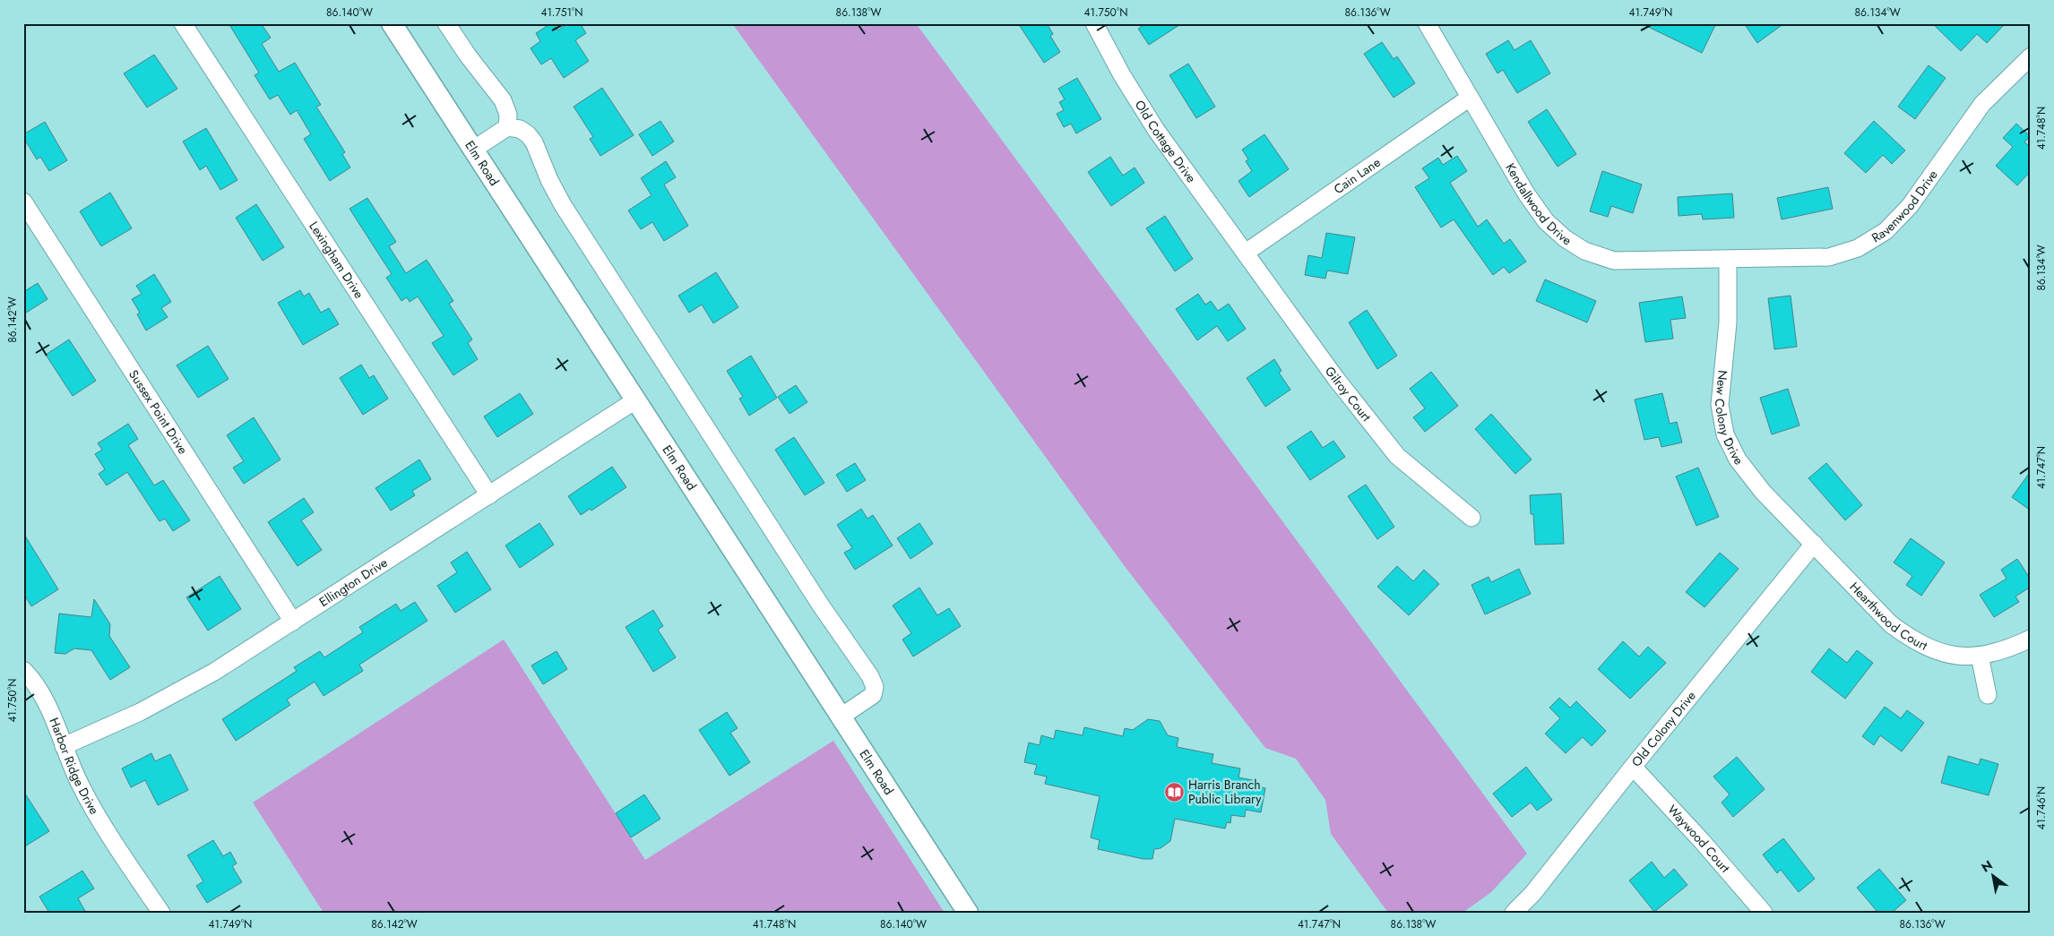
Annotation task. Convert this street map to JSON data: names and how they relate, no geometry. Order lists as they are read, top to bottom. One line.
{"streets":{"street":["Old Cottage Drive","Elm Road","Cain Lane","Kendallwood Drive","Ravenwood Drive","Lexingham Drive","Gilroy Court","Sussex Point Drive","New Colony Drive","Ellington Drive","Hearthwood Court","Old Colony Drive","Harbor Ridge Drive","Waywood Court"]},"crossings":[["Old Cottage Drive","Cain Lane"],["Old Cottage Drive","Gilroy Court"],["Elm Road","Ellington Drive"],["Cain Lane","Kendallwood Drive"],["Cain Lane","Gilroy Court"],["Kendallwood Drive","Ravenwood Drive"],["Kendallwood Drive","New Colony Drive"],["Ravenwood Drive","New Colony Drive"],["Lexingham Drive","Ellington Drive"],["Sussex Point Drive","Ellington Drive"],["New Colony Drive","Hearthwood Court"],["New Colony Drive","Old Colony Drive"],["Ellington Drive","Harbor Ridge Drive"],["Hearthwood Court","Old Colony Drive"],["Old Colony Drive","Waywood Court"]],"places":{"library":["Harris Branch Public Library"]},"north":"top left","coordinates":["86.140°W","41.751°N","86.138°W","41.750°N","86.136°W","41.749°N","86.134°W","41.748°N","86.142°W","41.747°N","41.746°N"]}
